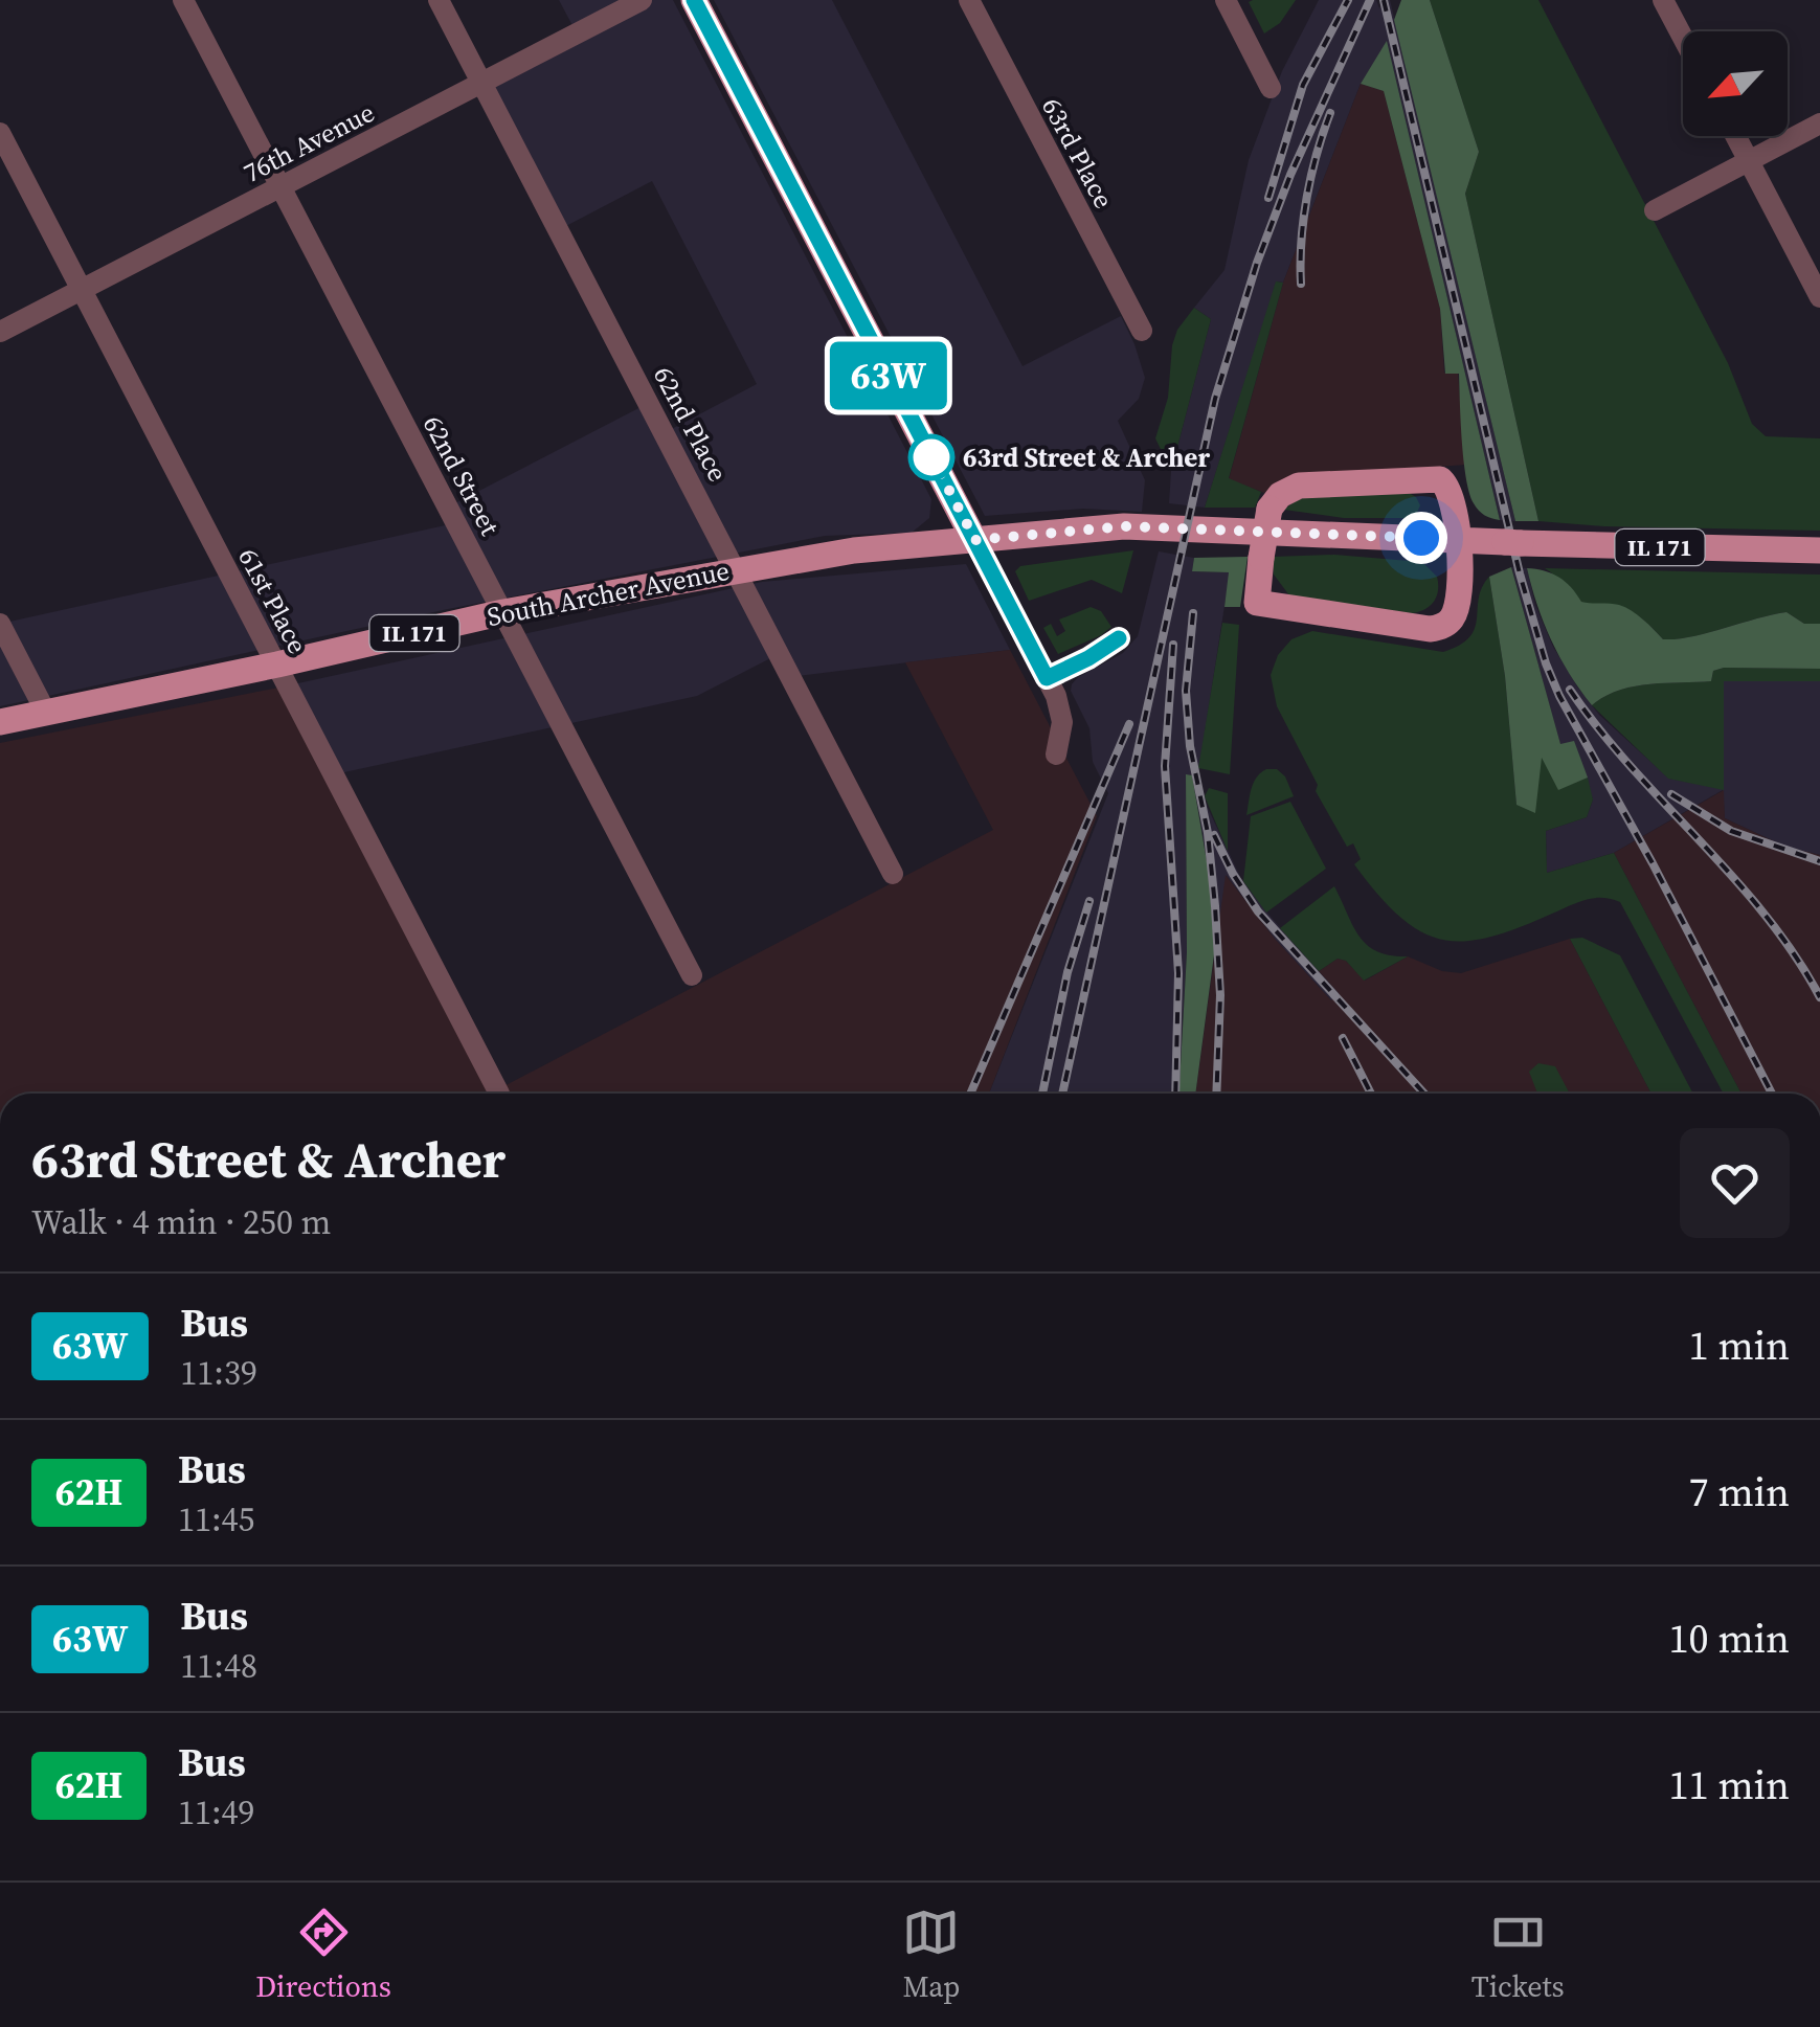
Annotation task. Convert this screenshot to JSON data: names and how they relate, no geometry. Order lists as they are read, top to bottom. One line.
{"streets":{"main road":["IL 171","South Archer Avenue"],"street":["76th Avenue","63rd Place","62nd Place","62nd Street","61st Place"]},"crossings":[["76th Avenue","62nd Place"],["76th Avenue","62nd Street"],["76th Avenue","61st Place"],["62nd Place","South Archer Avenue"],["62nd Street","South Archer Avenue"],["IL 171","South Archer Avenue"],["South Archer Avenue","61st Place"]],"places":["63rd Street & Archer"],"lines":["bus line 63W"],"north":"bottom left","page":{"on_map":"63W","heading":["63rd Street & Archer","Walk · 4 min · 250 m"],"list":[{"mark":"63W","name":"Bus","note":"11:39","value":"1 min"},{"mark":"62H","name":"Bus","note":"11:45","value":"7 min"},{"mark":"63W","name":"Bus","note":"11:48","value":"10 min"},{"mark":"62H","name":"Bus","note":"11:49","value":"11 min"}],"tabs":["Directions","Map","Tickets"]}}
